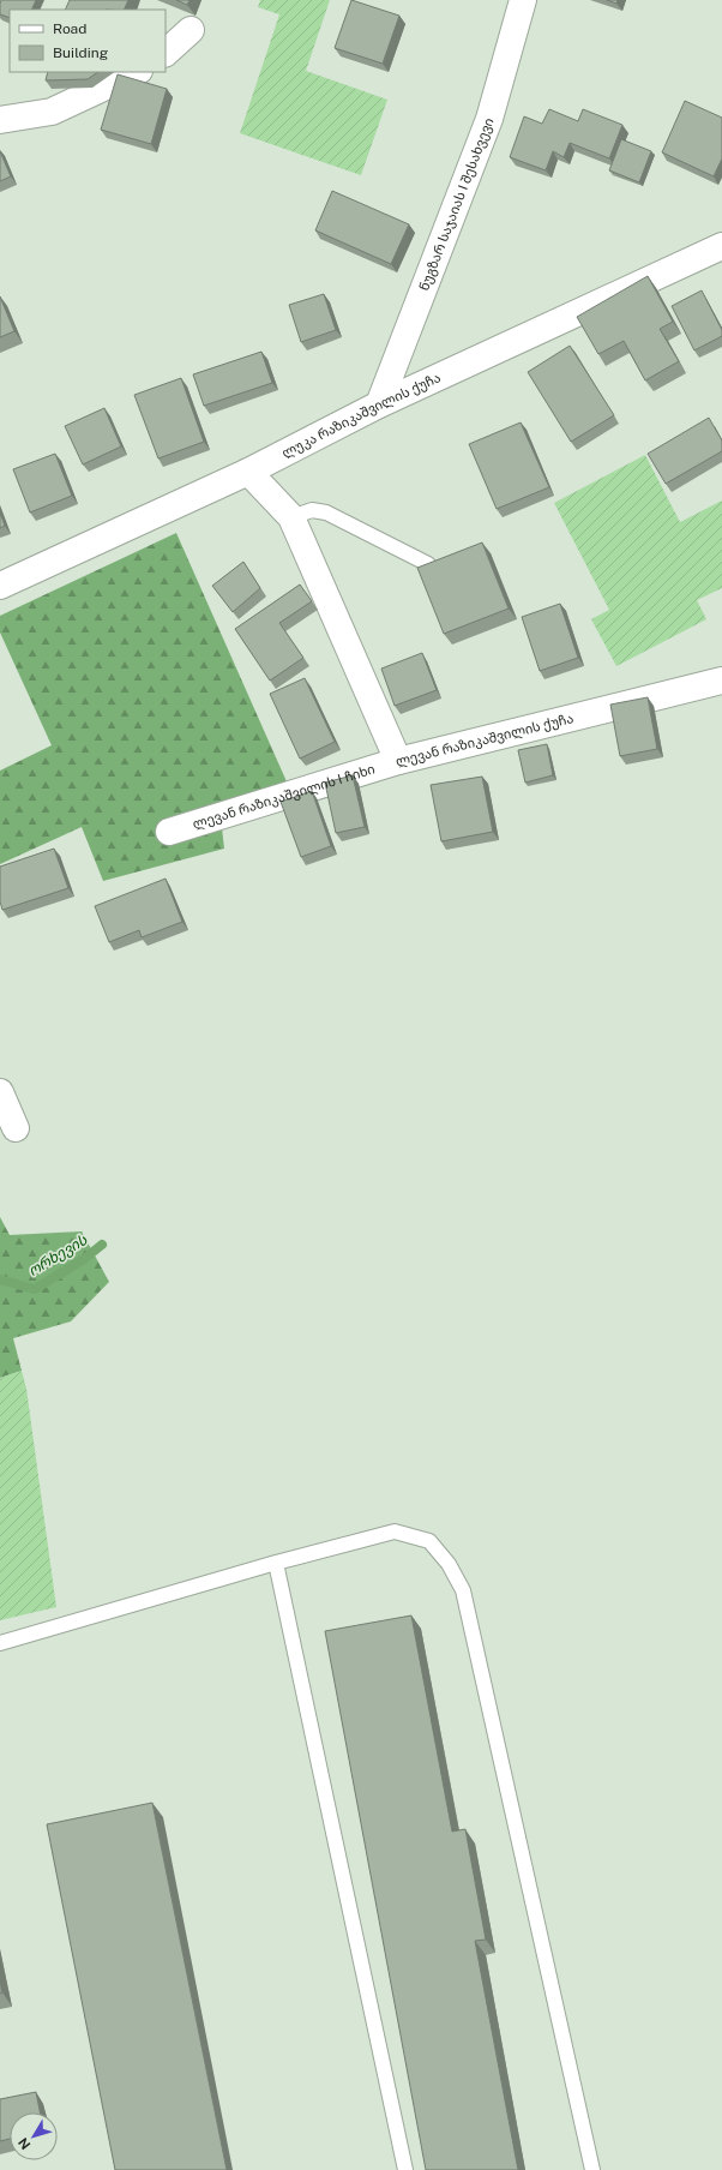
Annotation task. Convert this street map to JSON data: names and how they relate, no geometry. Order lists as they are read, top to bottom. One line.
{"streets":{"street":["ნუგზარ საჯაიას I შესახვევი","ლუკა რაზიკაშვილის ქუჩა","ლევან რაზიკაშვილის ქუჩა","ლევან რაზიკაშვილის I ჩიხი"]},"crossings":[["ნუგზარ საჯაიას I შესახვევი","ლუკა რაზიკაშვილის ქუჩა"],["ლუკა რაზიკაშვილის ქუჩა","ლევან რაზიკაშვილის ქუჩა"],["ლევან რაზიკაშვილის ქუჩა","ლევან რაზიკაშვილის I ჩიხი"]],"water":["ორხევის"],"legend":["Road","Building"],"north":"bottom left"}
